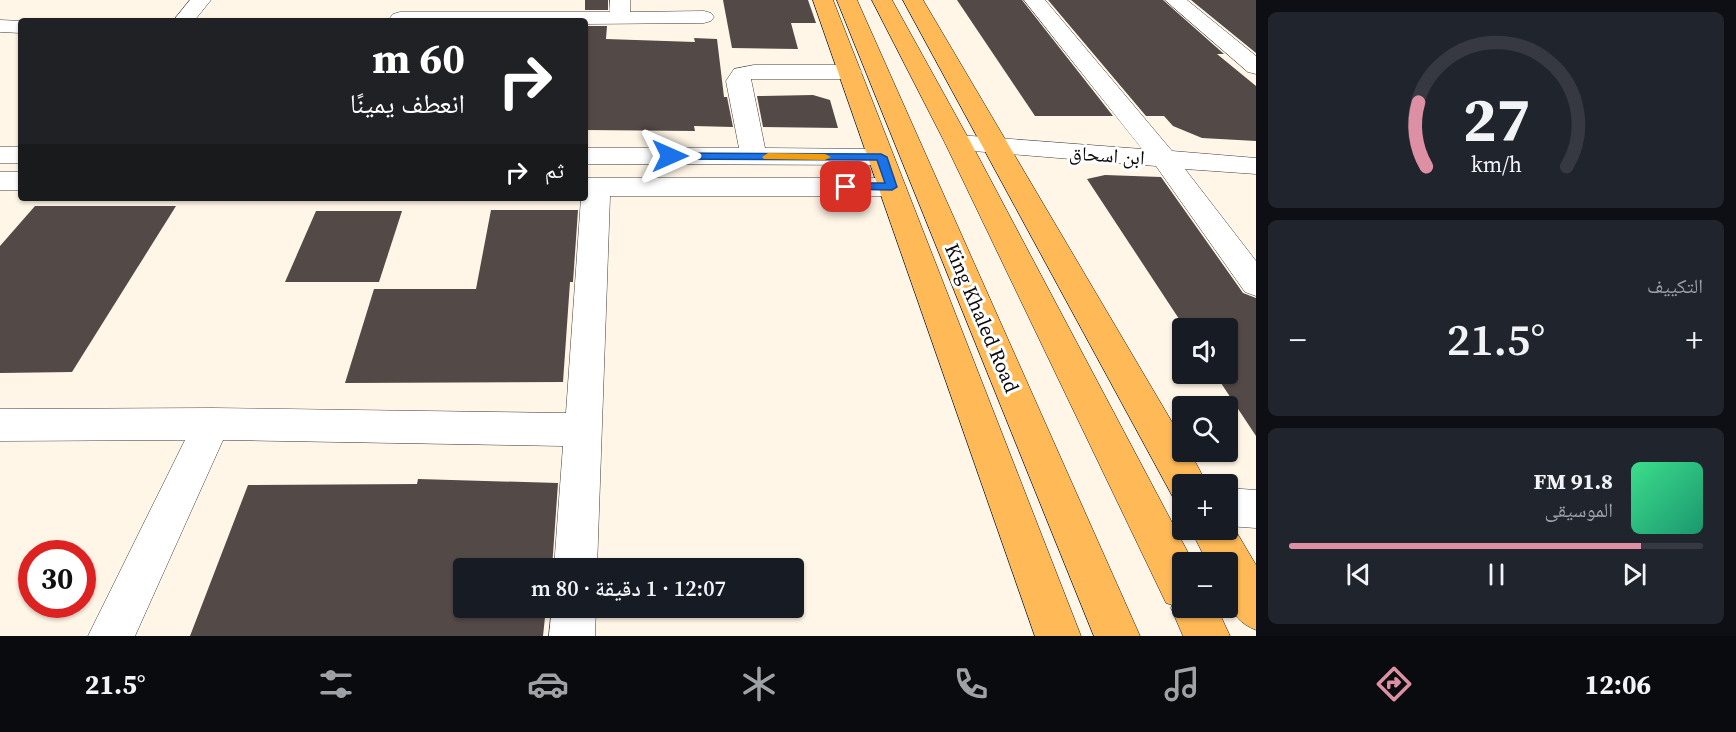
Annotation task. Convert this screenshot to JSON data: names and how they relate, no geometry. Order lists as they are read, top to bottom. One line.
{"streets":{"main road":["King Khaled Road"],"street":["ابن اسحاق"]},"page":{"turn":["60 m","انعطف يمينًا"],"then":"ثم","tile":"التكييف","heat":["−","21.5°","+"],"map_buttons":["+","−"],"song":["91.8 FM","الموسيقى"],"limit":"30","trip":"12:07 · 1 دقيقة · 80 m","tabs":["12:06","21.5°"],"gauge":["27","km/h"]}}
